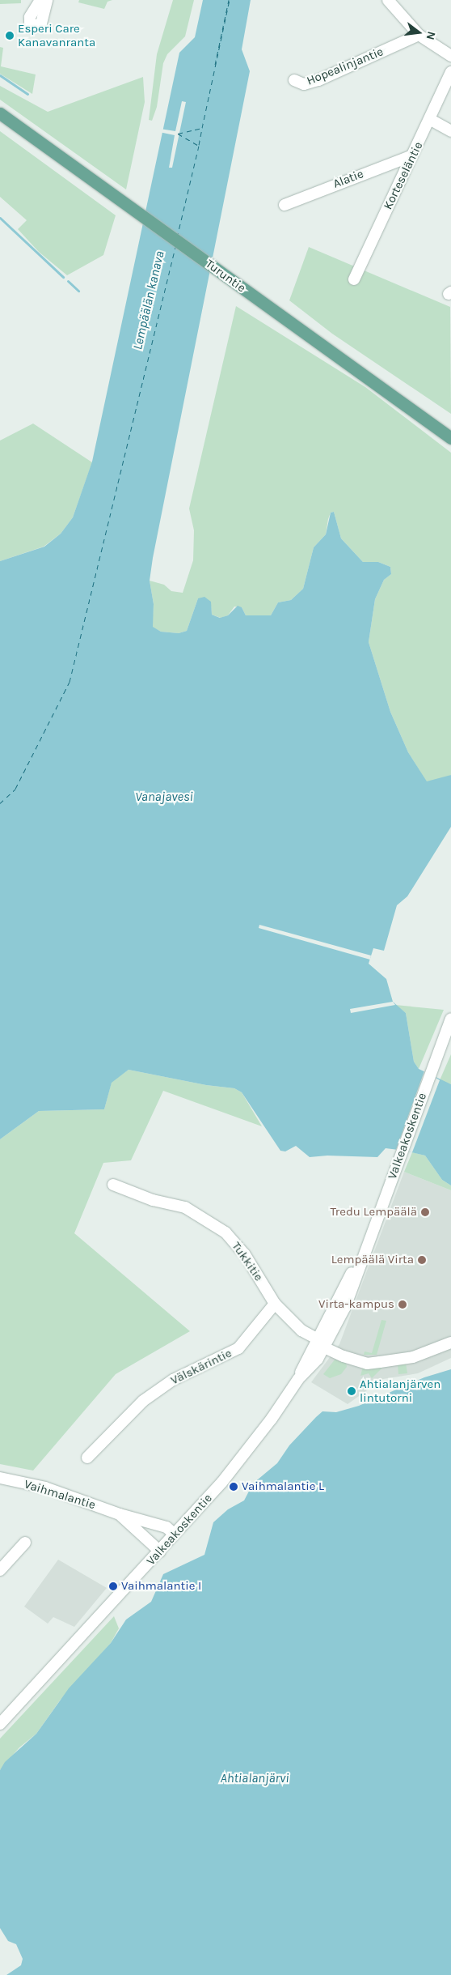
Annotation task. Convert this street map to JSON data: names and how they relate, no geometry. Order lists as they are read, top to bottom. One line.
{"streets":{"main road":["Turuntie"],"street":["Hopealinjantie","Korteseläntie","Alatie","Valkeakoskentie","Tukkitie","Välskärintie","Vaihmalantie"]},"crossings":[["Korteseläntie","Alatie"],["Valkeakoskentie","Tukkitie"],["Valkeakoskentie","Vaihmalantie"],["Tukkitie","Välskärintie"]],"water":["Lempäälän kanava","Vanajavesi","Ahtialanjärvi"],"places":["Esperi Care Kanavanranta","Tredu Lempäälä","Lempäälä Virta","Virta-kampus","Ahtialanjärven lintutorni","Vaihmalantie L","Vaihmalantie I"],"north":"right"}
